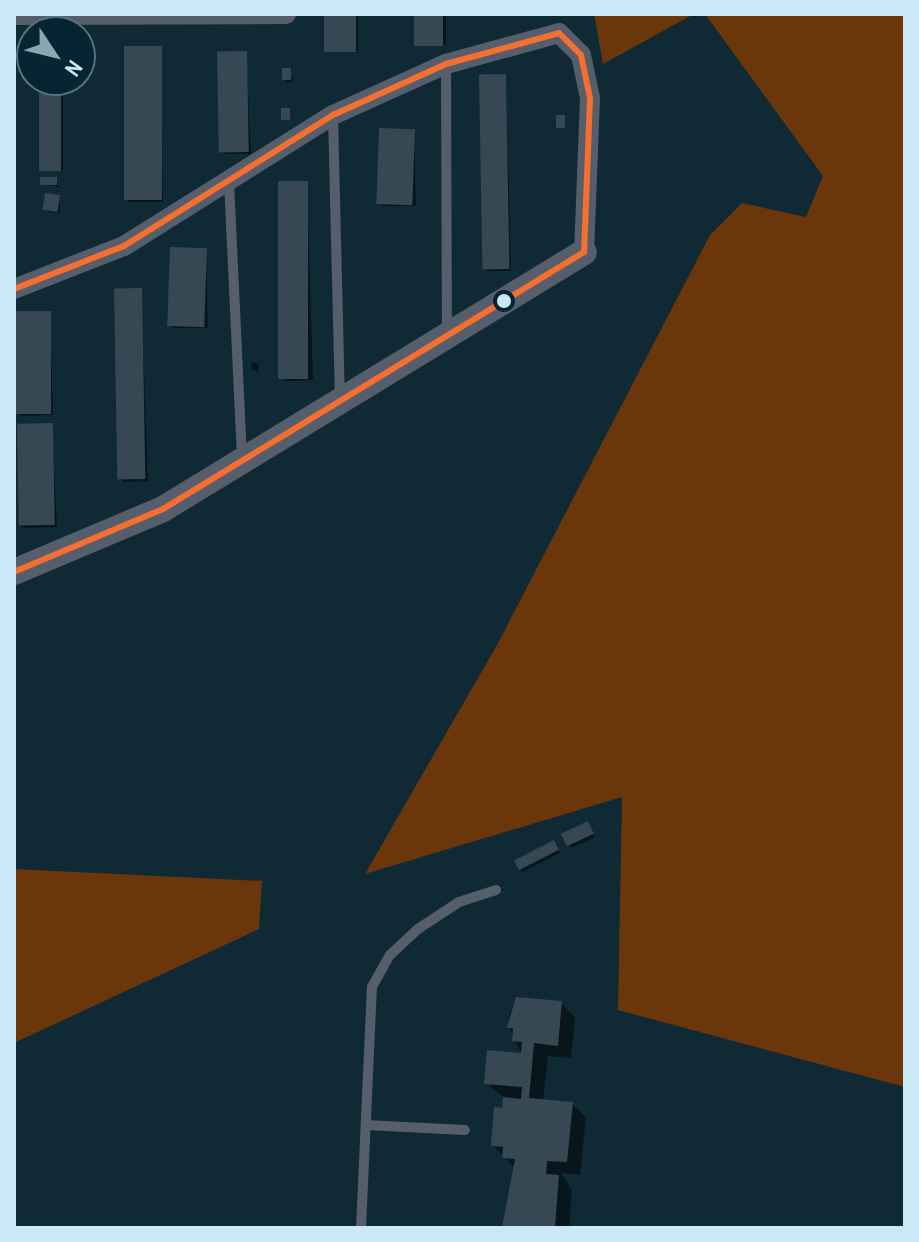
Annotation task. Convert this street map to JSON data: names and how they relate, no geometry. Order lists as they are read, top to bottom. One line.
{"north":"bottom right"}
